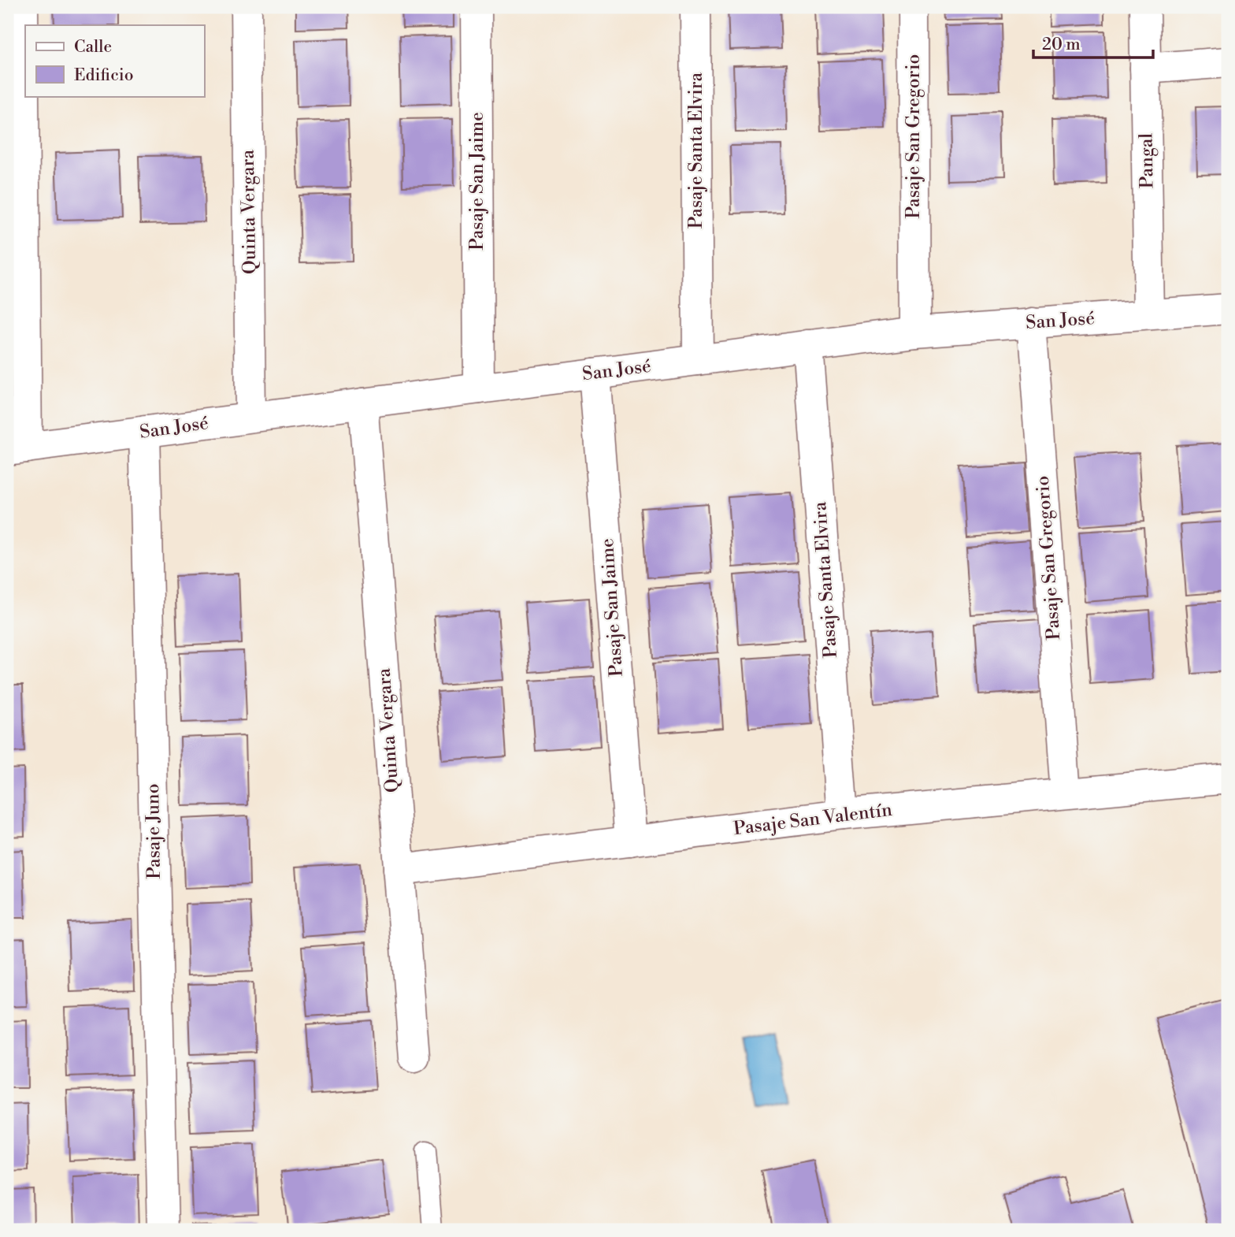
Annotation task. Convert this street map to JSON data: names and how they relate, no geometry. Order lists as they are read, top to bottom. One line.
{"streets":{"street":["Pasaje San Gregorio","Pasaje Santa Elvira","Pangal","Pasaje San Jaime","Quinta Vergara","San José","Pasaje San Valentín","Pasaje Juno"]},"crossings":[["Pasaje San Gregorio","San José"],["Pasaje San Gregorio","Pasaje San Valentín"],["Pasaje Santa Elvira","San José"],["Pasaje Santa Elvira","Pasaje San Valentín"],["Pangal","San José"],["Pasaje San Jaime","San José"],["Pasaje San Jaime","Pasaje San Valentín"],["Quinta Vergara","San José"],["Quinta Vergara","Pasaje San Valentín"],["San José","Pasaje Juno"]],"legend":["Calle","Edificio"],"scale_bar":"20 m"}
